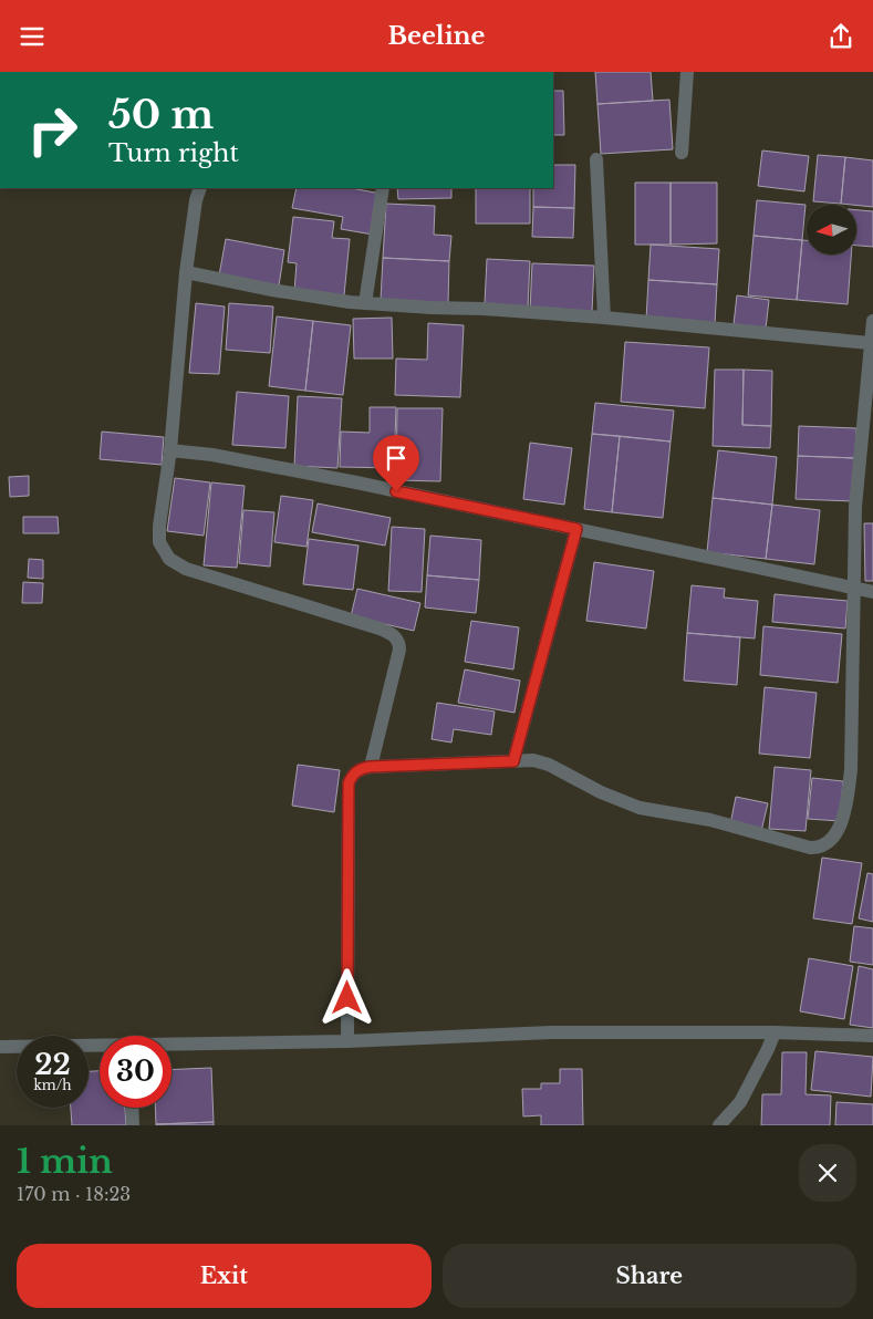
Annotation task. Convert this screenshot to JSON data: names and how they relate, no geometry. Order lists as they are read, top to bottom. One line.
{"north":"left","page":{"header":"Beeline","turn":["50 m","Turn right"],"speed":"22 km/h","limit":"30","heading":["1 min","170 m · 18:23"],"buttons":["Exit","Share"]}}
